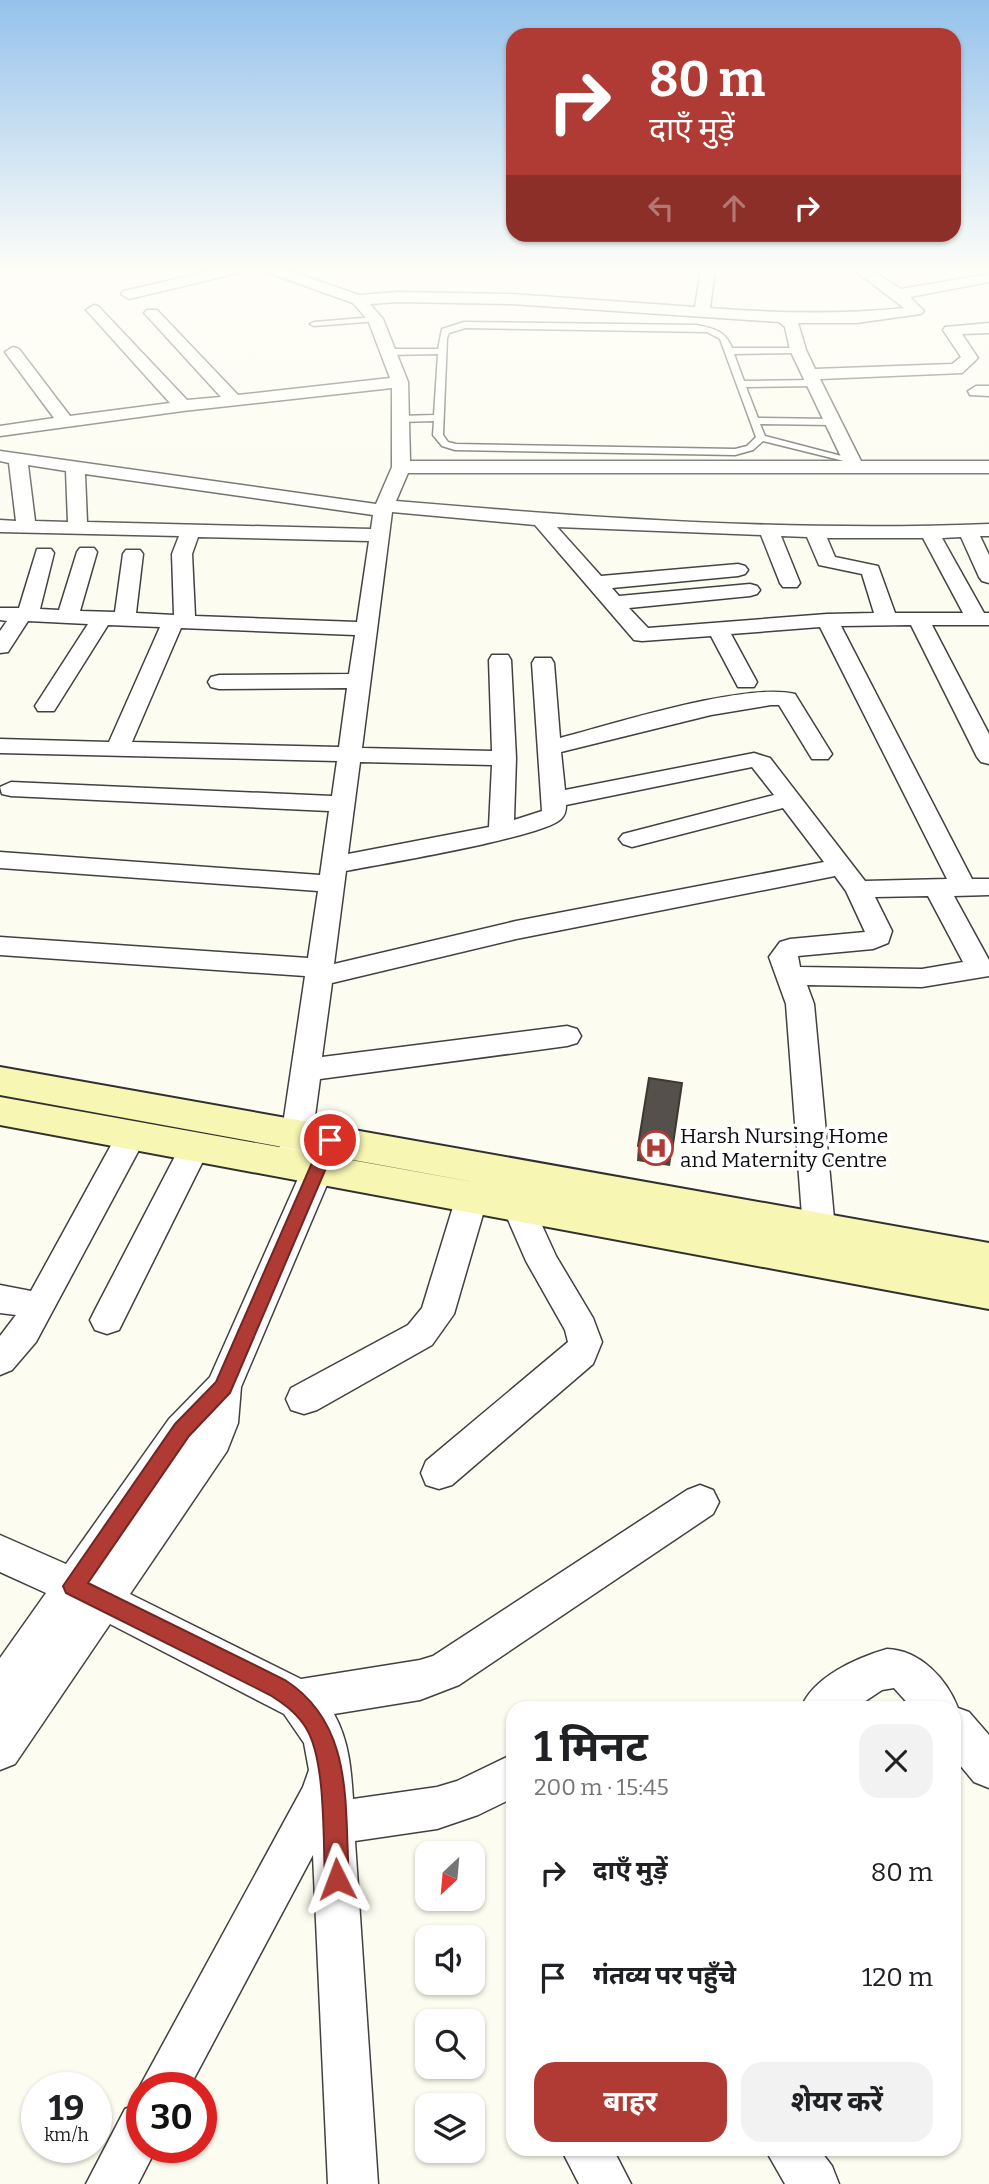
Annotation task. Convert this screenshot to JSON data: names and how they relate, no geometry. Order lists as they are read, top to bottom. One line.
{"places":{"hospital":["Harsh Nursing Home and Maternity Centre"]},"north":"bottom left","page":{"turn":["80 m","दाएँ मुड़ें"],"heading":["1 मिनट","200 m · 15:45"],"list":[{"name":"दाएँ मुड़ें","value":"80 m"},{"name":"गंतव्य पर पहुँचे","value":"120 m"}],"buttons":["बाहर","शेयर करें"],"speed":"19 km/h","limit":"30"}}
